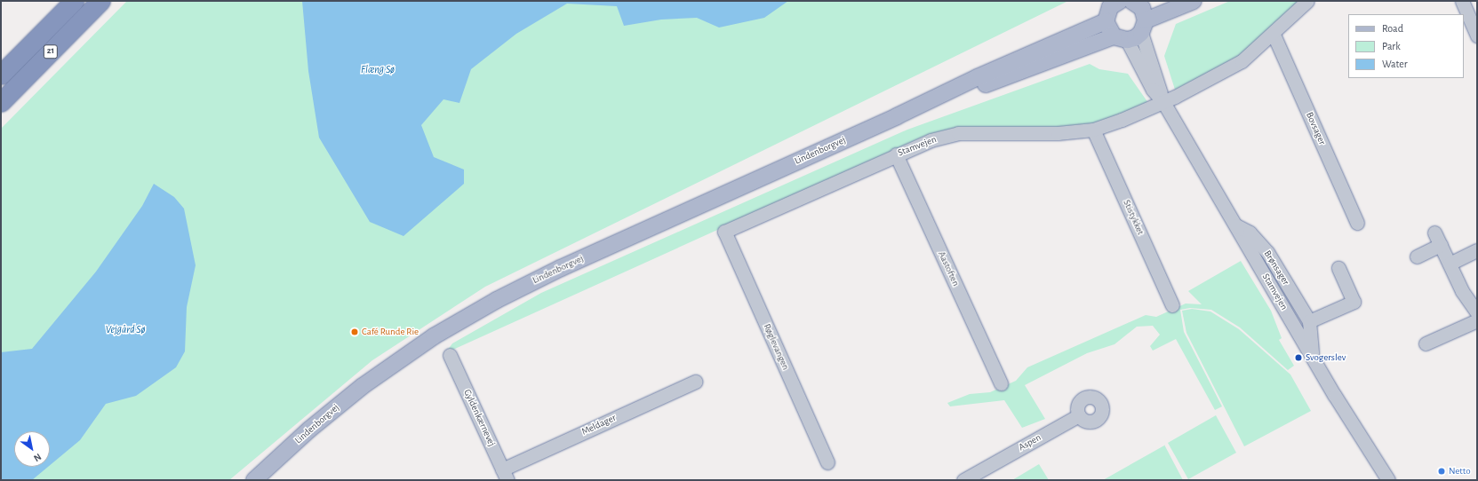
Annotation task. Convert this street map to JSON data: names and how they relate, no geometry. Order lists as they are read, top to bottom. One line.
{"streets":{"highway":["21"],"main road":["Lindenborgvej"],"street":["Bovsager","Stamvejen","Stistykket","Brønsager","Aastoften","Røglevangen","Gyldenkærnevej","Meldager","Aspen"]},"crossings":[["Bovsager","Stamvejen"],["Stamvejen","Lindenborgvej"],["Stamvejen","Stistykket"],["Stamvejen","Brønsager"],["Stamvejen","Aastoften"],["Stamvejen","Røglevangen"],["Gyldenkærnevej","Meldager"]],"water":["Flæng Sø","Vejgård Sø"],"places":["Café Runde Rie","Svogerslev","Netto"],"legend":["Road","Park","Water"],"north":"bottom right"}
